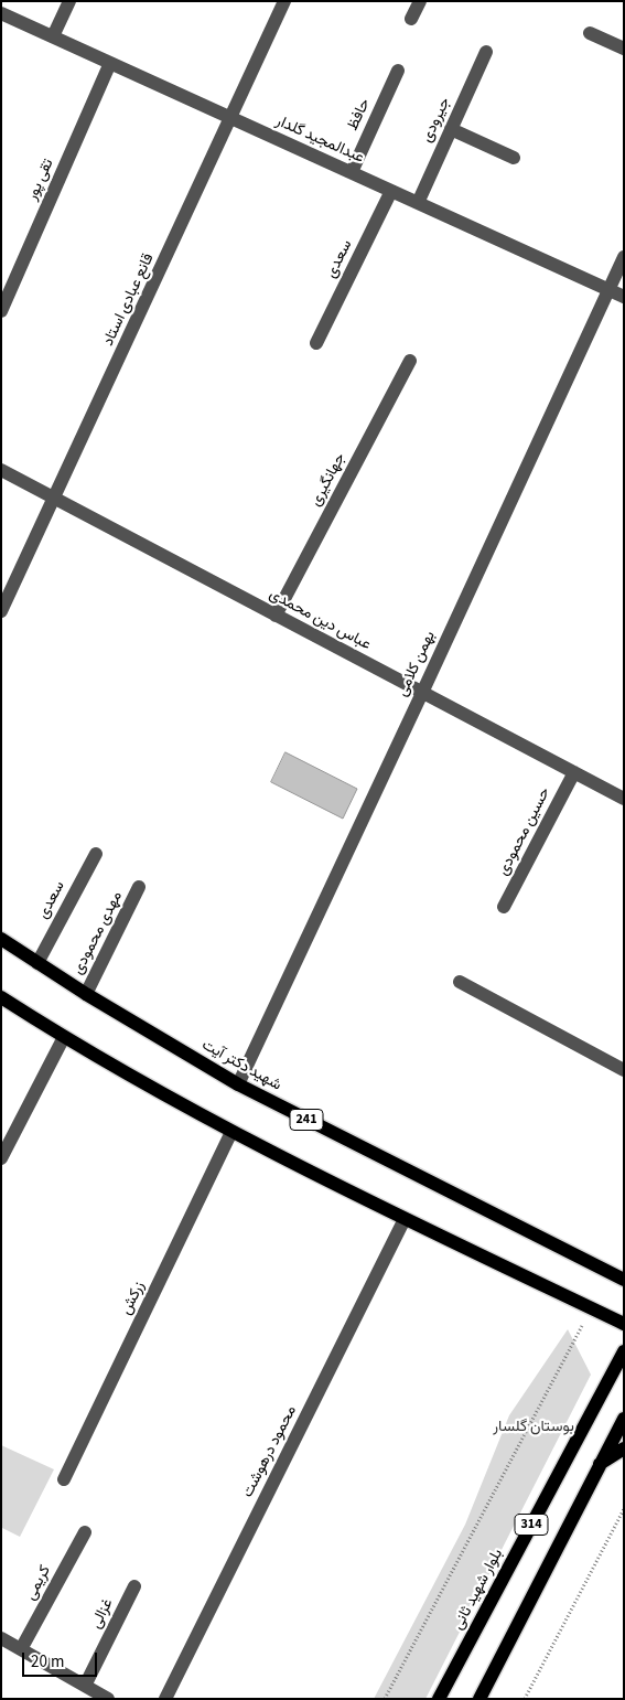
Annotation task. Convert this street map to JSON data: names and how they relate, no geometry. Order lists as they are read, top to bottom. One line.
{"streets":{"main road":["شهید دکتر آیت","241","314","بلوار شهید ثانی"],"street":["حافظ","جیرودی","عبدالمجید گلدار","تقی پور","سعدی","قانع عبادی استاد","جهانگیری","عباس دین محمدی","بهمن کلامی","حسین محمودی","مهدی محمودی","زرکش","محمود درهوشت","کریمی","غزالی"]},"crossings":[["حافظ","عبدالمجید گلدار"],["جیرودی","عبدالمجید گلدار"],["عبدالمجید گلدار","تقی پور"],["عبدالمجید گلدار","سعدی"],["عبدالمجید گلدار","قانع عبادی استاد"],["عبدالمجید گلدار","بهمن کلامی"],["سعدی","شهید دکتر آیت"],["قانع عبادی استاد","عباس دین محمدی"],["جهانگیری","عباس دین محمدی"],["عباس دین محمدی","بهمن کلامی"],["عباس دین محمدی","حسین محمودی"],["بهمن کلامی","شهید دکتر آیت"],["مهدی محمودی","شهید دکتر آیت"]],"parks":["بوستان گلسار"],"scale_bar":"20 m"}
